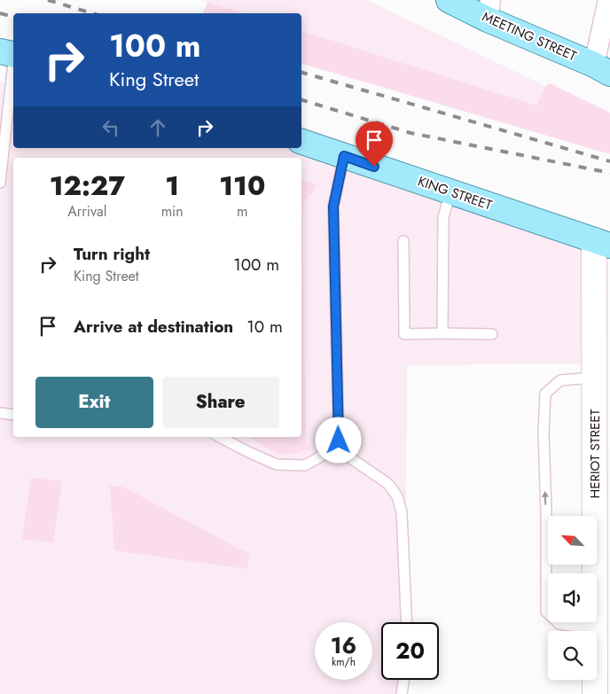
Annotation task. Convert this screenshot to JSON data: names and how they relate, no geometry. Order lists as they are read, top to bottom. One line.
{"streets":{"main road":["MEETING STREET","KING STREET"],"street":["HERIOT STREET"]},"crossings":[["KING STREET","HERIOT STREET"]],"north":"top left","page":{"turn":["100 m","King Street"],"eta":["12:27","Arrival","1","min","110","m"],"list":[{"name":"Turn right","note":"King Street","value":"100 m"},{"name":"Arrive at destination","value":"10 m"}],"buttons":["Exit","Share"],"speed":"16 km/h","limit":"20"}}
